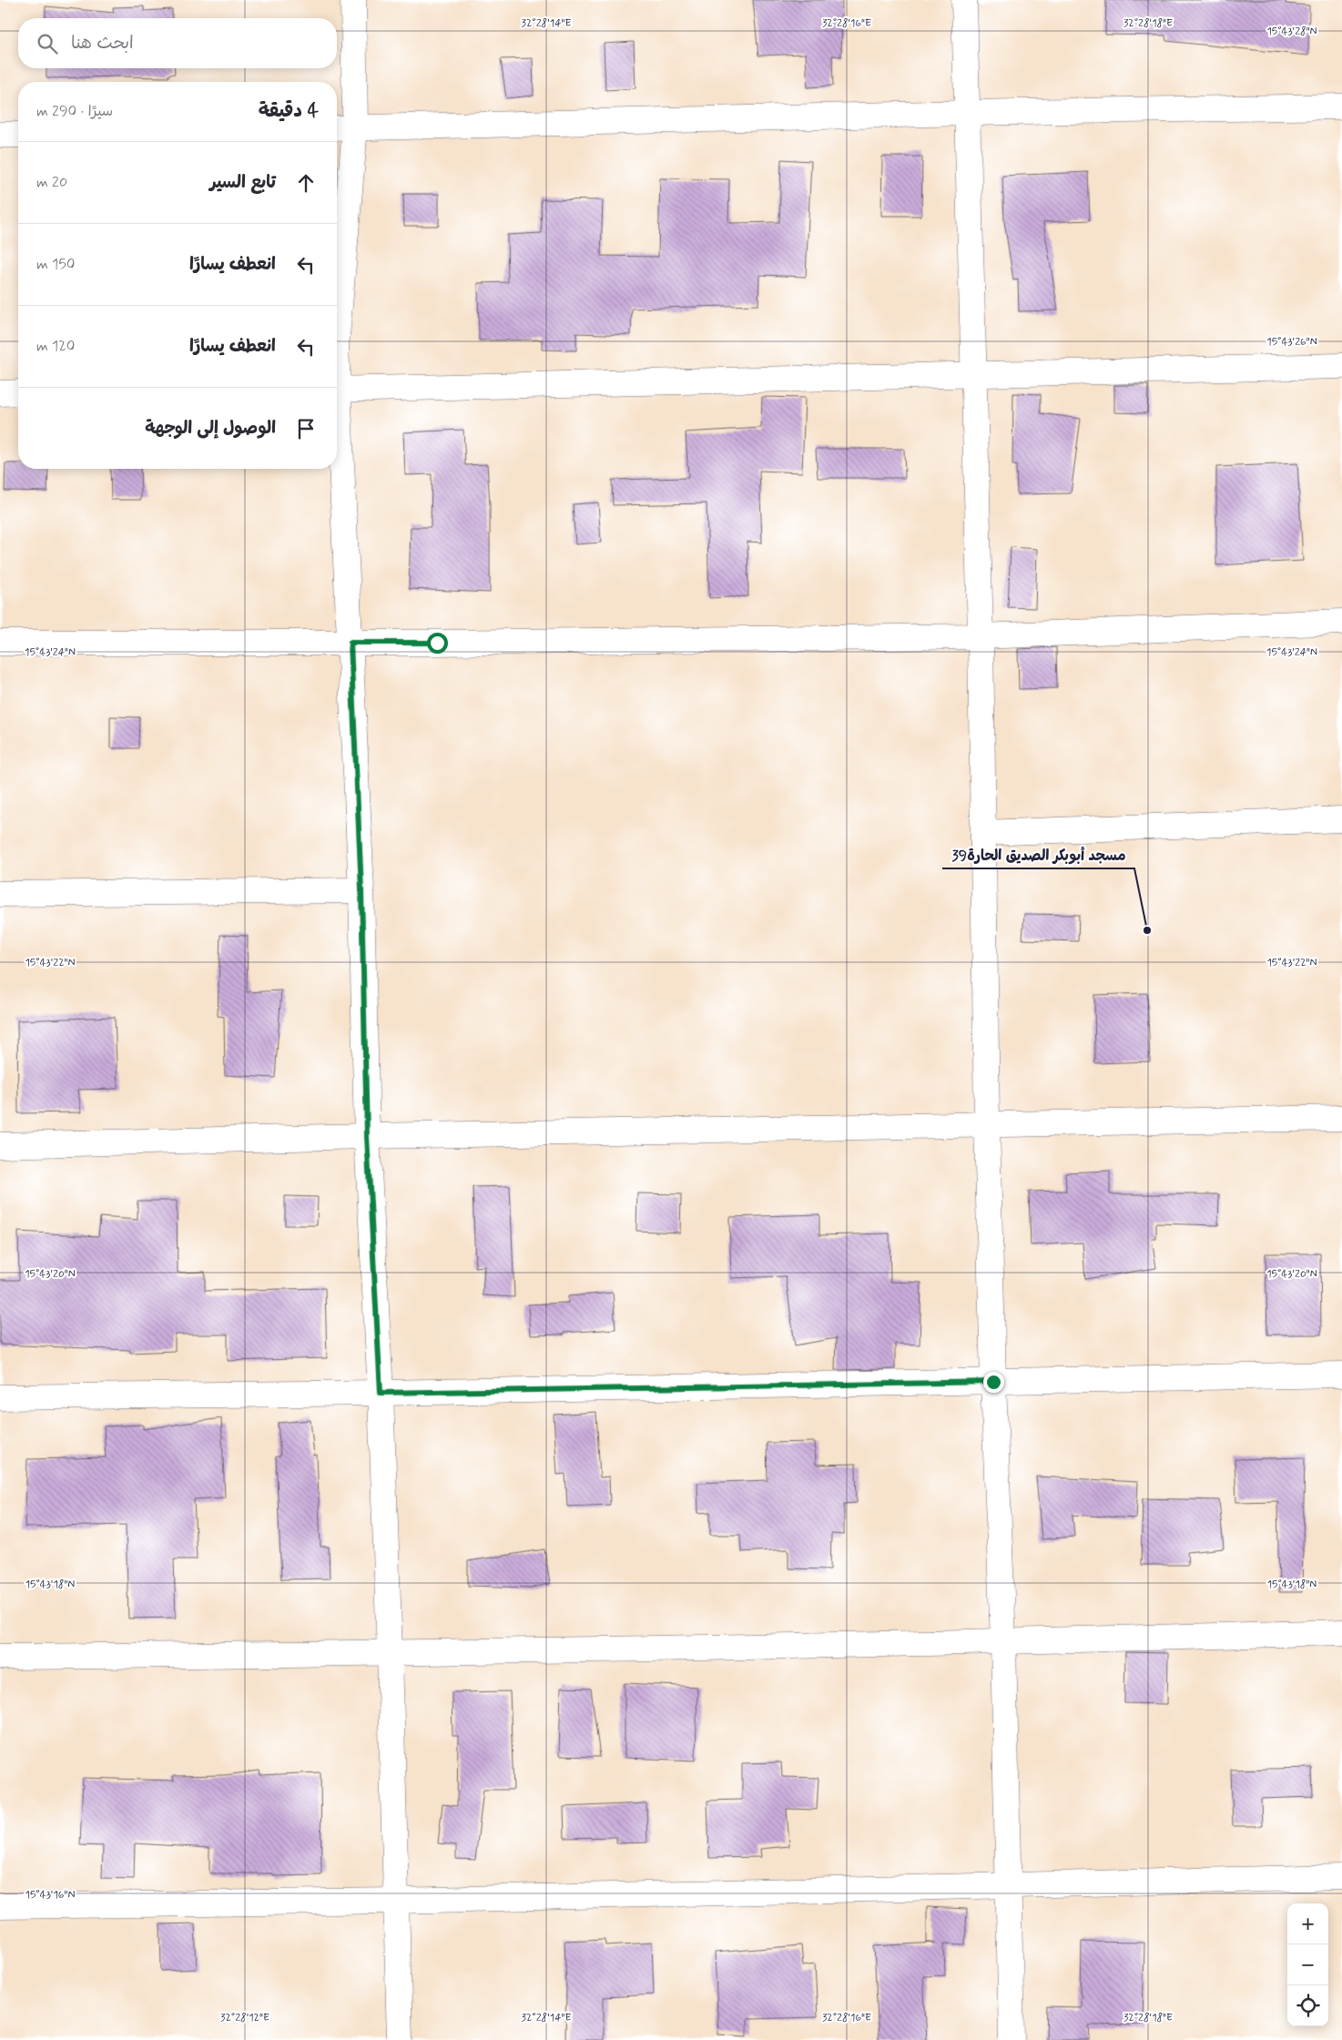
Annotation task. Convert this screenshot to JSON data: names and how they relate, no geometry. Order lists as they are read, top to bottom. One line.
{"places":["مسجد أبوبكر الصديق الحارة39"],"page":{"search":"ابحث هنا","heading":["4 دقيقة","سيرًا · 290 m"],"list":[["تابع السير","20 m"],["انعطف يسارًا","150 m"],["انعطف يسارًا","120 m"],"الوصول إلى الوجهة"],"map_buttons":["+","−"]},"coordinates":["32°28'14\"E","32°28'16\"E","32°28'18\"E","15°43'28\"N","15°43'26\"N","15°43'24\"N","15°43'22\"N","15°43'20\"N","15°43'18\"N","15°43'16\"N","32°28'12\"E"]}
